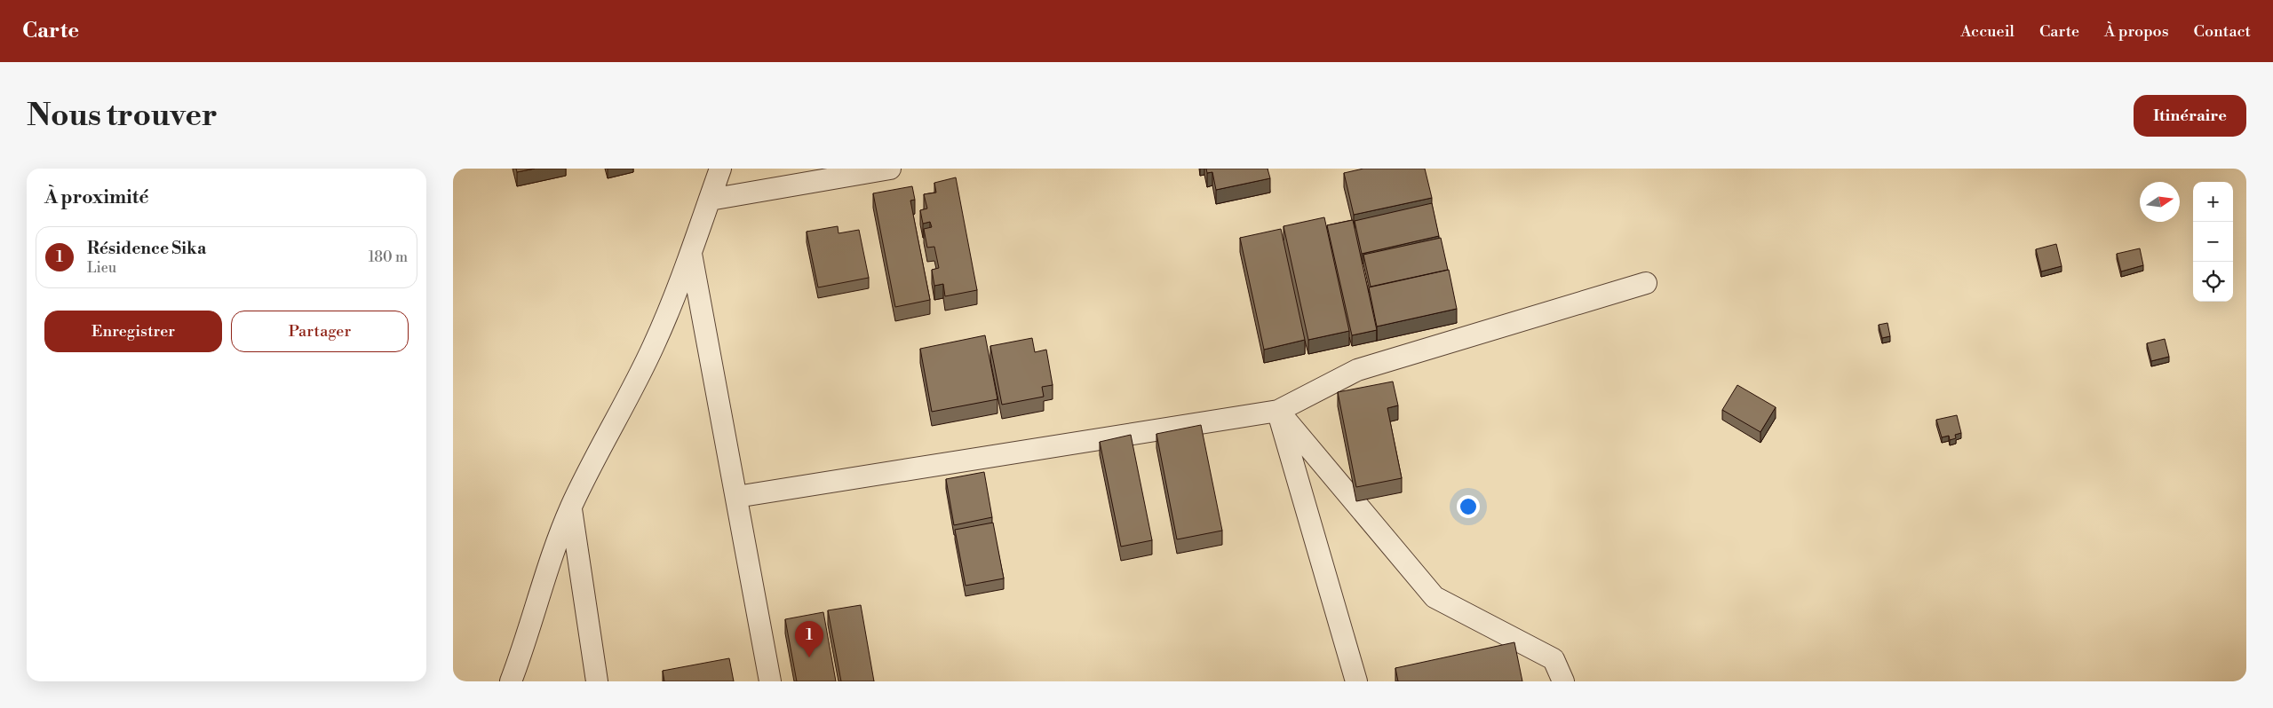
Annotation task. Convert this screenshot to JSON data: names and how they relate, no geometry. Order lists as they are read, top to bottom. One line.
{"north":"right","page":{"header":"Carte","nav":["Accueil","Carte","À propos","Contact"],"buttons":["Itinéraire",["Enregistrer","Partager"]],"title":"Nous trouver","heading":"À proximité","map_buttons":["+","−"],"list":[{"mark":"1","name":"Résidence Sika","note":"Lieu","value":"180 m"}],"pins":"1"}}
